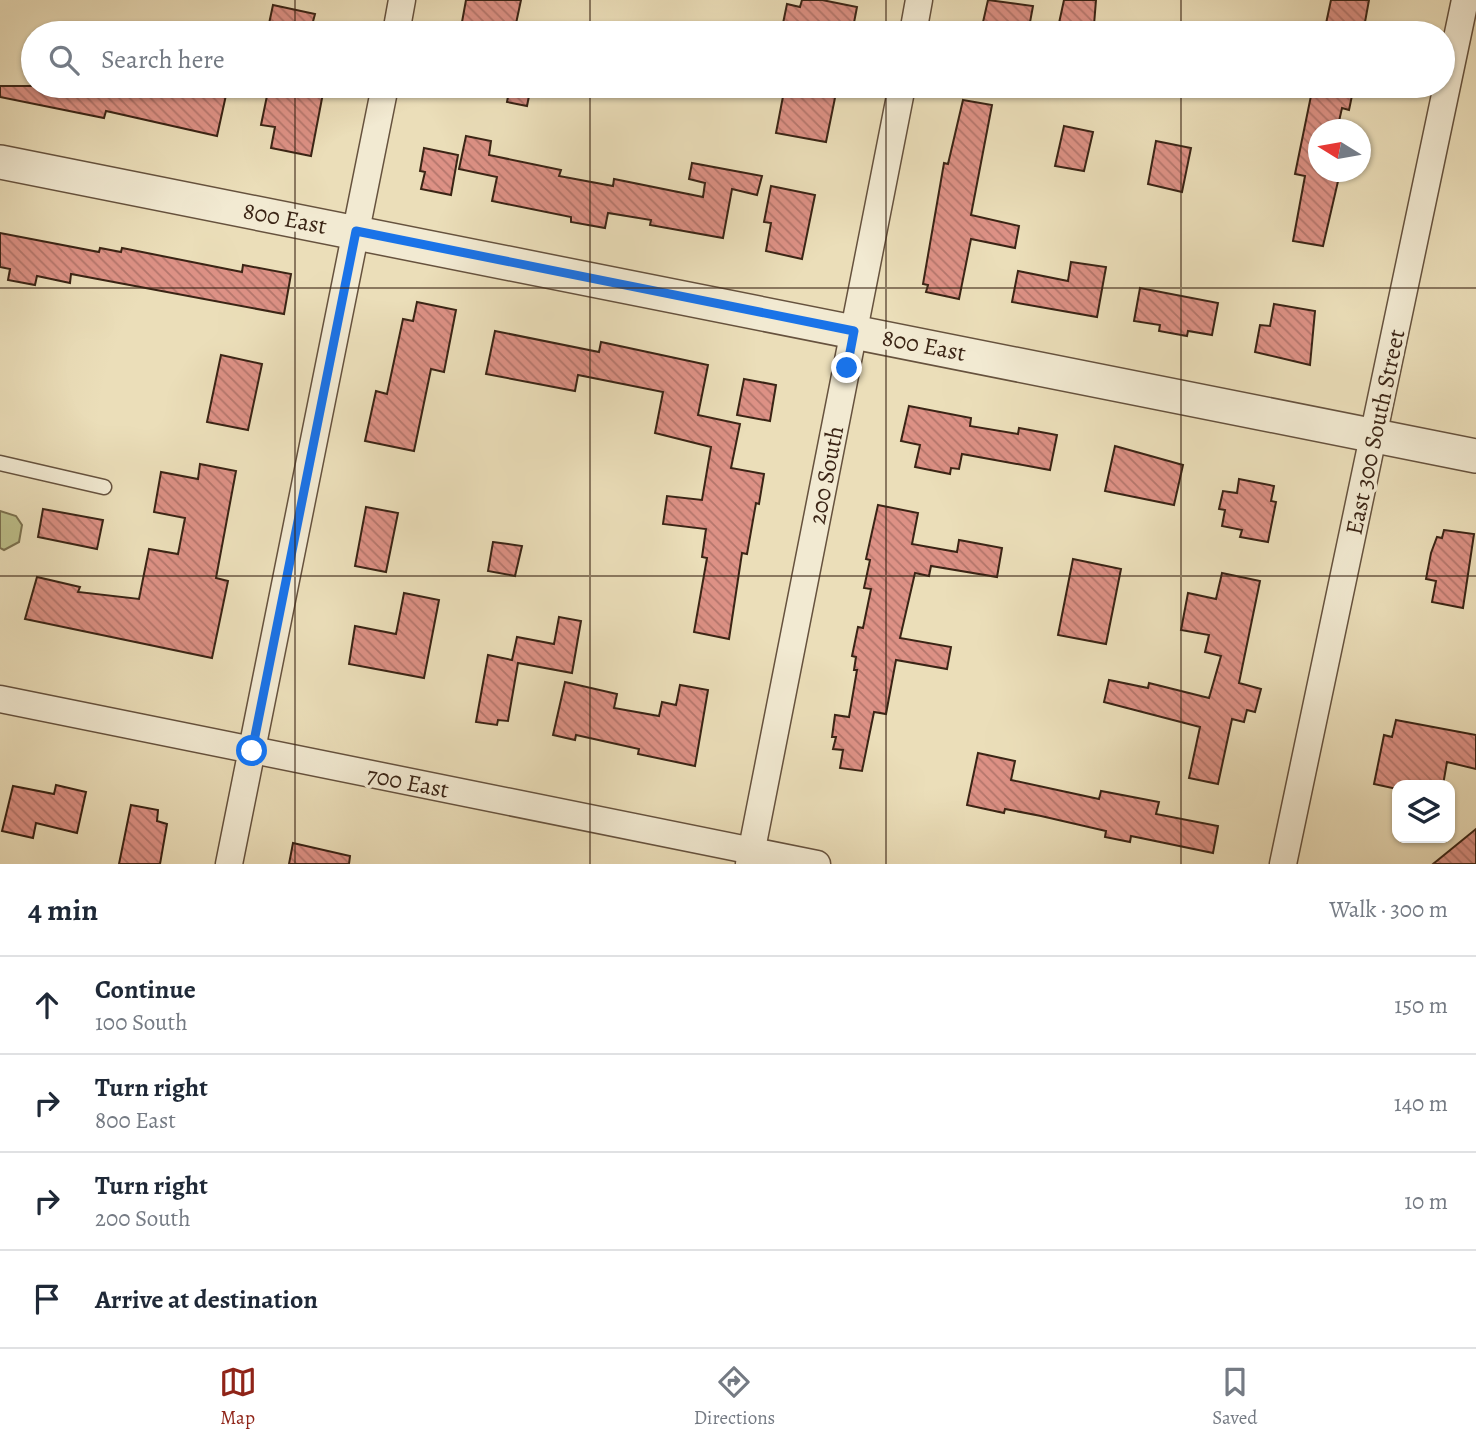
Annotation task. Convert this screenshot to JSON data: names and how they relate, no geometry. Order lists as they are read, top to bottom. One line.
{"streets":{"street":["800 East","East 300 South Street","200 South","700 East"]},"crossings":[["800 East","East 300 South Street"],["800 East","200 South"],["200 South","700 East"]],"north":"left","page":{"search":"Search here","heading":["4 min","Walk · 300 m"],"list":[["Continue","100 South","150 m"],["Turn right","800 East","140 m"],["Turn right","200 South","10 m"],"Arrive at destination"],"nav":["Map","Directions","Saved"]}}
